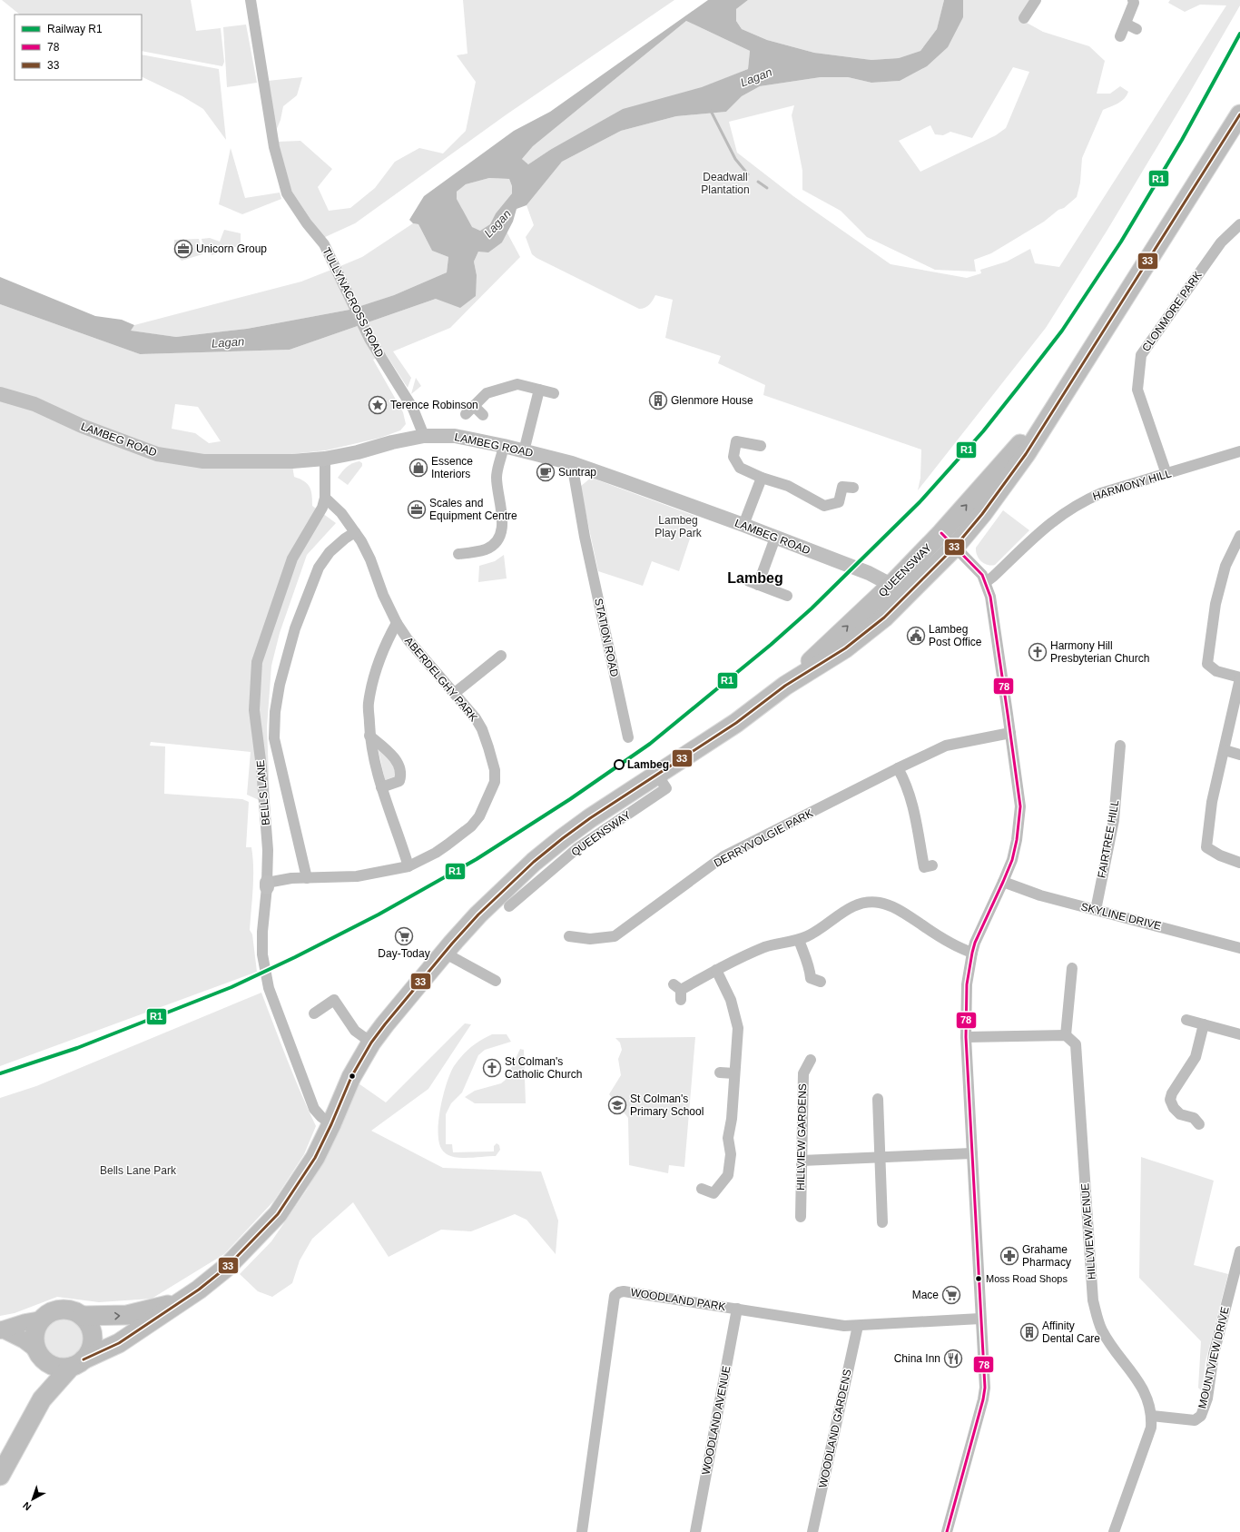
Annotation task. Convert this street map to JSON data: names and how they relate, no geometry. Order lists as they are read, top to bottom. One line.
{"streets":{"highway":["QUEENSWAY"],"main road":["LAMBEG ROAD"],"street":["TULLYNACROSS ROAD","CLONMORE PARK","HARMONY HILL","STATION ROAD","ABERDELGHY PARK","BELLS LANE","DERRYVOLGIE PARK","FAIRTREE HILL","SKYLINE DRIVE","HILLVIEW GARDENS","HILLVIEW AVENUE","WOODLAND PARK","MOUNTVIEW DRIVE","WOODLAND AVENUE","WOODLAND GARDENS"]},"crossings":[["TULLYNACROSS ROAD","LAMBEG ROAD"],["CLONMORE PARK","HARMONY HILL"],["LAMBEG ROAD","QUEENSWAY"],["LAMBEG ROAD","STATION ROAD"],["LAMBEG ROAD","BELLS LANE"],["QUEENSWAY","BELLS LANE"],["ABERDELGHY PARK","BELLS LANE"],["FAIRTREE HILL","SKYLINE DRIVE"],["HILLVIEW AVENUE","MOUNTVIEW DRIVE"],["WOODLAND PARK","WOODLAND AVENUE"],["WOODLAND PARK","WOODLAND GARDENS"]],"districts":["Lambeg"],"water":["Lagan"],"parks":["Deadwall Plantation","Lambeg Play Park","Bells Lane Park"],"places":{"office":["Unicorn Group","Scales and Equipment Centre"],"building":["Glenmore House","Affinity Dental Care"],"place":["Terence Robinson"],"shop":["Essence Interiors"],"cafe":["Suntrap"],"public building":["Lambeg Post Office"],"church":["Harmony Hill Presbyterian Church","St Colman's Catholic Church"],"other":["Lambeg","Moss Road Shops"],"supermarket":["Day-Today","Mace"],"school or university":["St Colman's Primary School"],"pharmacy":["Grahame Pharmacy"],"restaurant":["China Inn"]},"lines":["rail line R1","transit line 33","transit line 78"],"legend":["Railway R1","78","33"],"north":"bottom left"}
